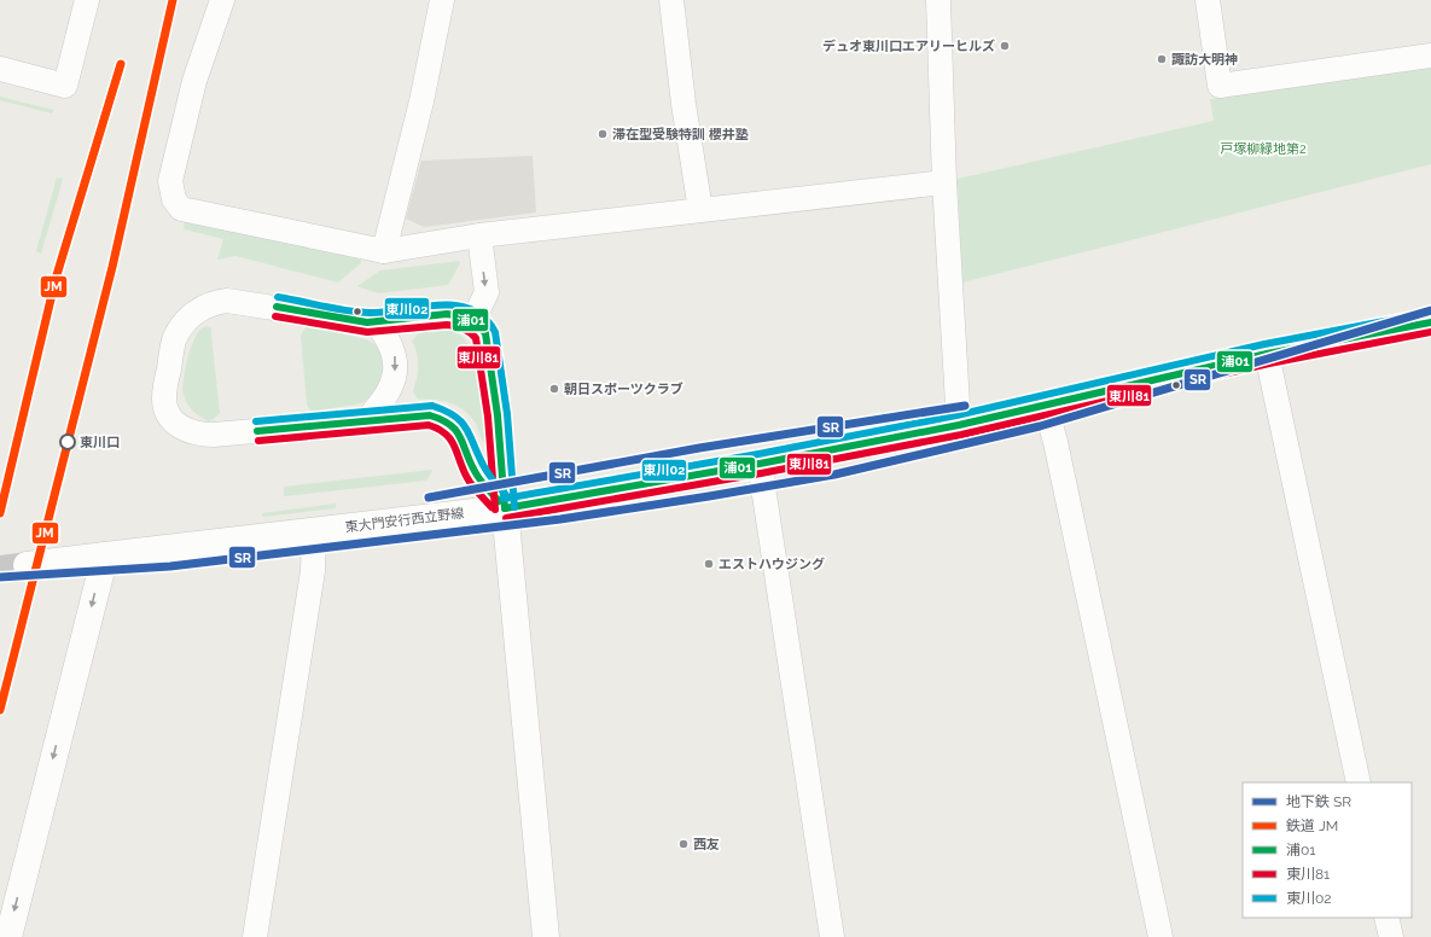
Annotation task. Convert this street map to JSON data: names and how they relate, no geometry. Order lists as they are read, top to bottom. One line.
{"streets":{"main road":["東大門安行西立野線"]},"parks":["戸塚柳緑地第2"],"places":["デュオ東川口エアリーヒルズ","諏訪大明神","滞在型受験特訓 櫻井塾","朝日スポーツクラブ","東川口","エストハウジング","西友"],"lines":["rail line JM","transit line 東川02","transit line 浦01","metro line SR","transit line 東川81"],"legend":["地下鉄 SR","鉄道 JM","浦01","東川81","東川02"]}
